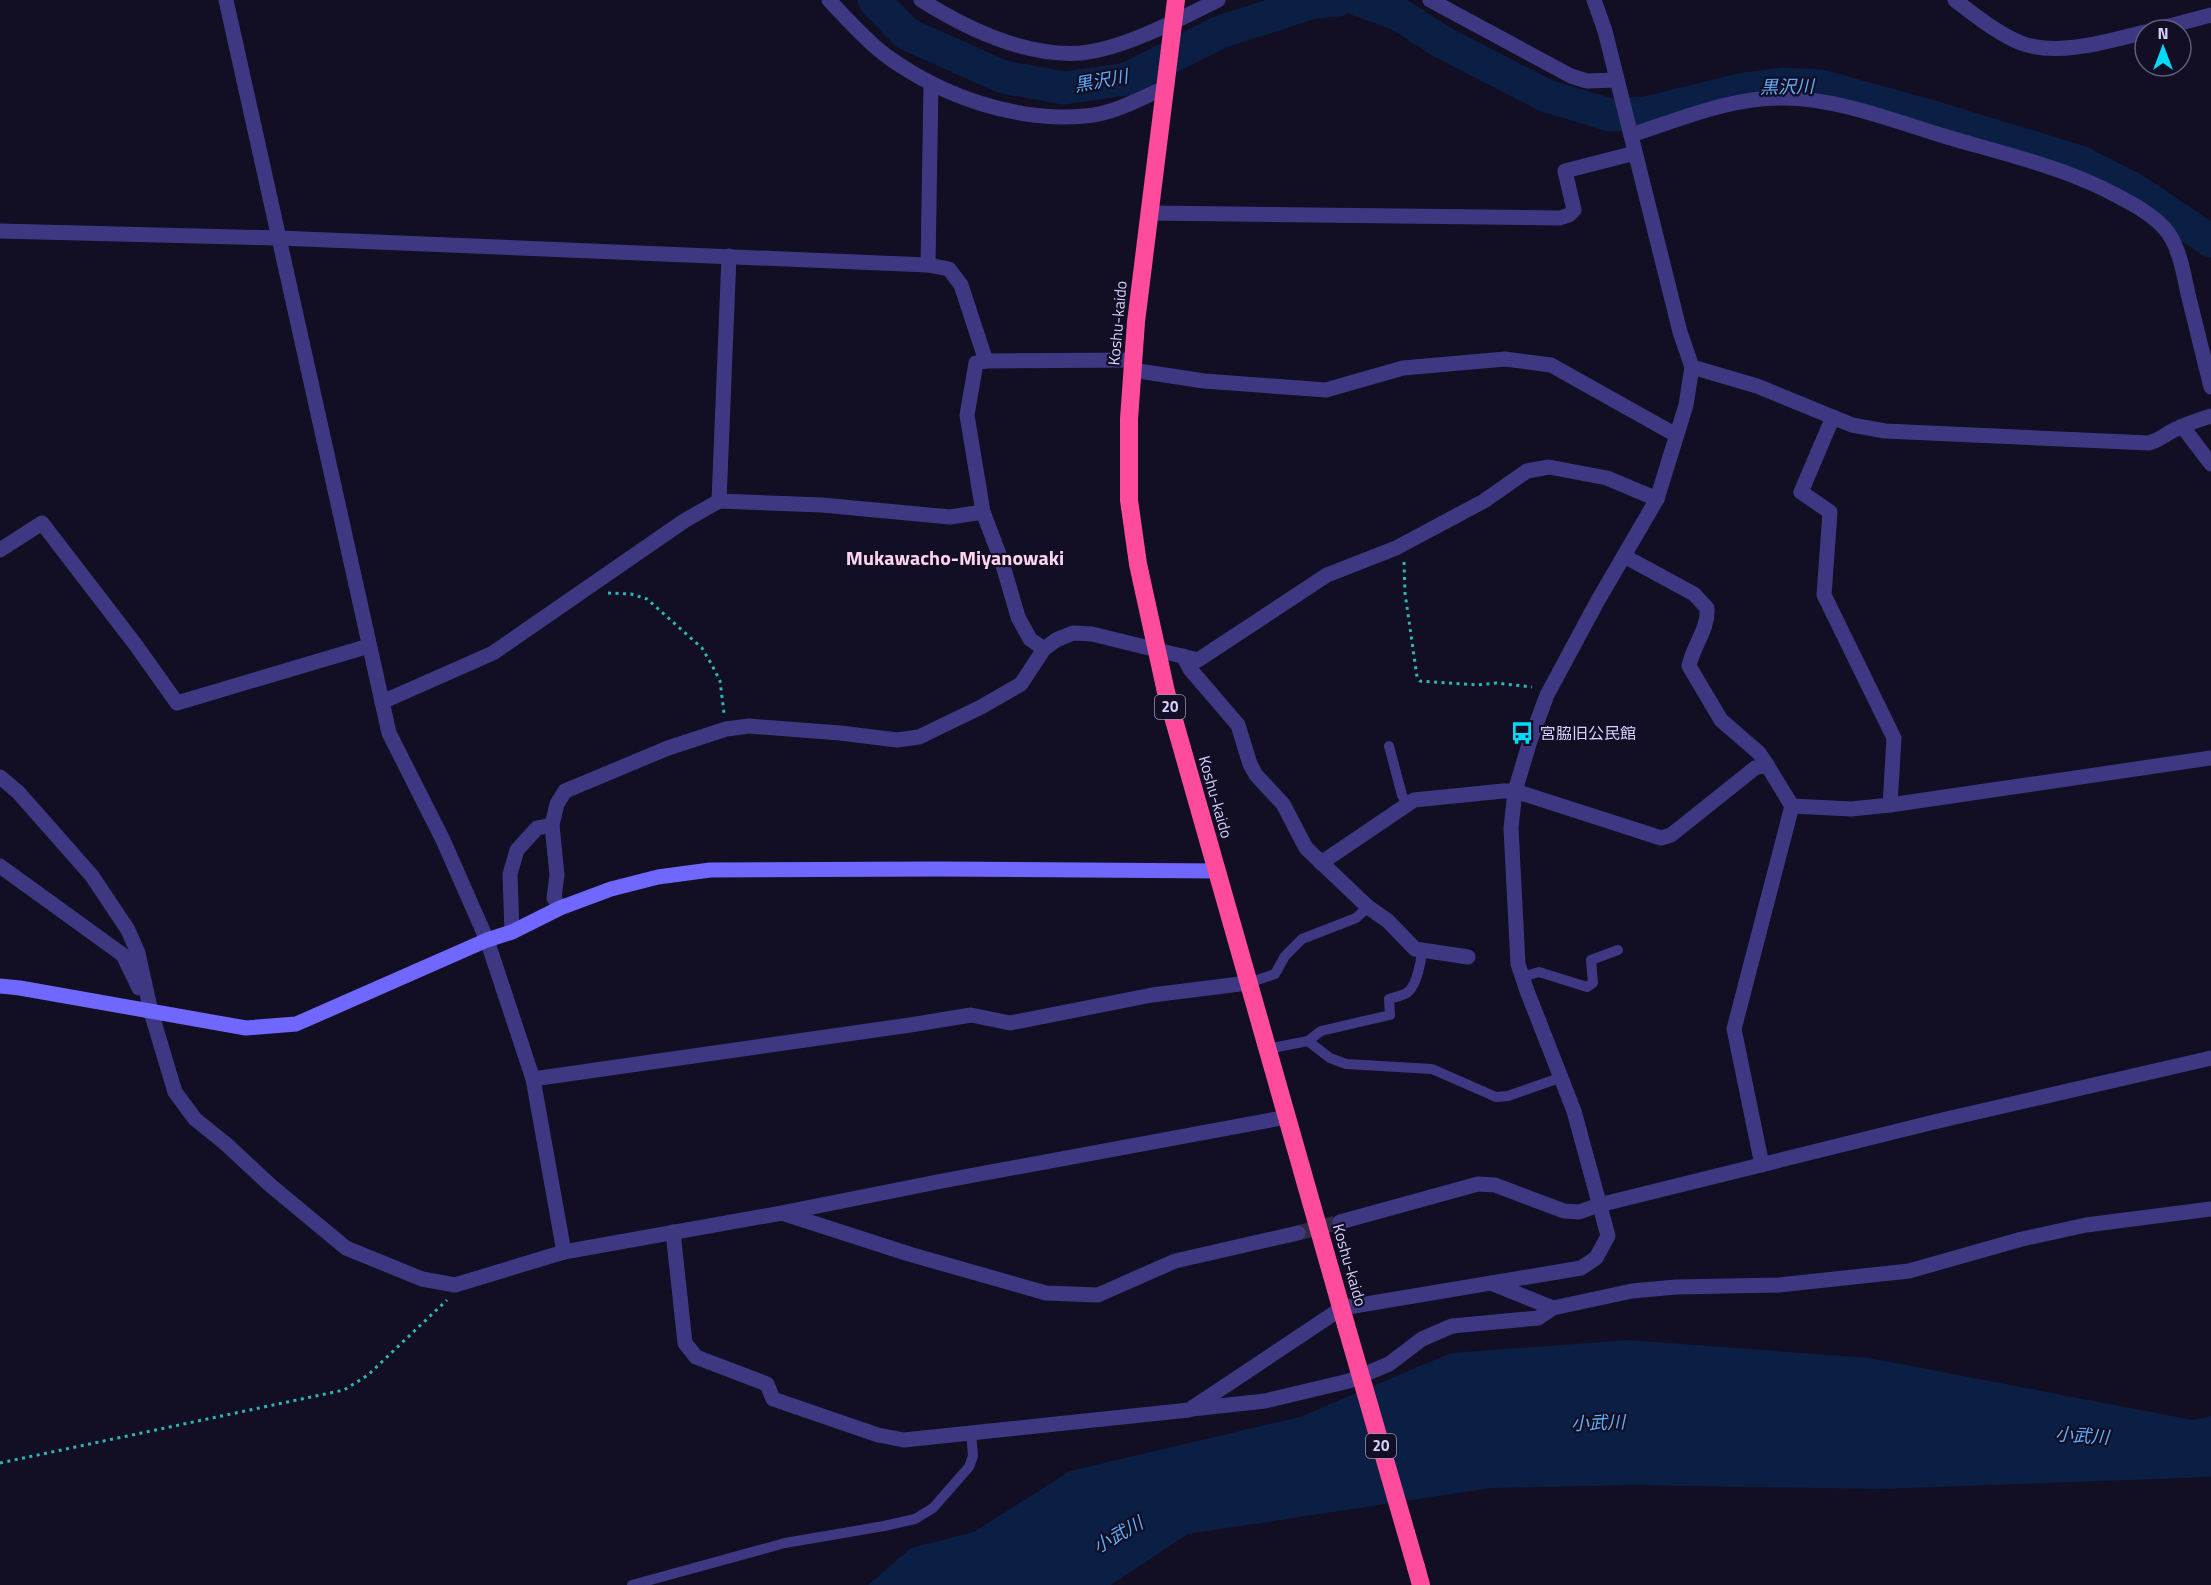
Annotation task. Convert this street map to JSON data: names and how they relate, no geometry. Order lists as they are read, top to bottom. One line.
{"streets":{"highway":["Koshu-kaido","20"]},"districts":["Mukawacho-Miyanowaki"],"water":["黒沢川","小武川"],"places":{"bus stop":["宮脇旧公民館"]},"north":"top"}
